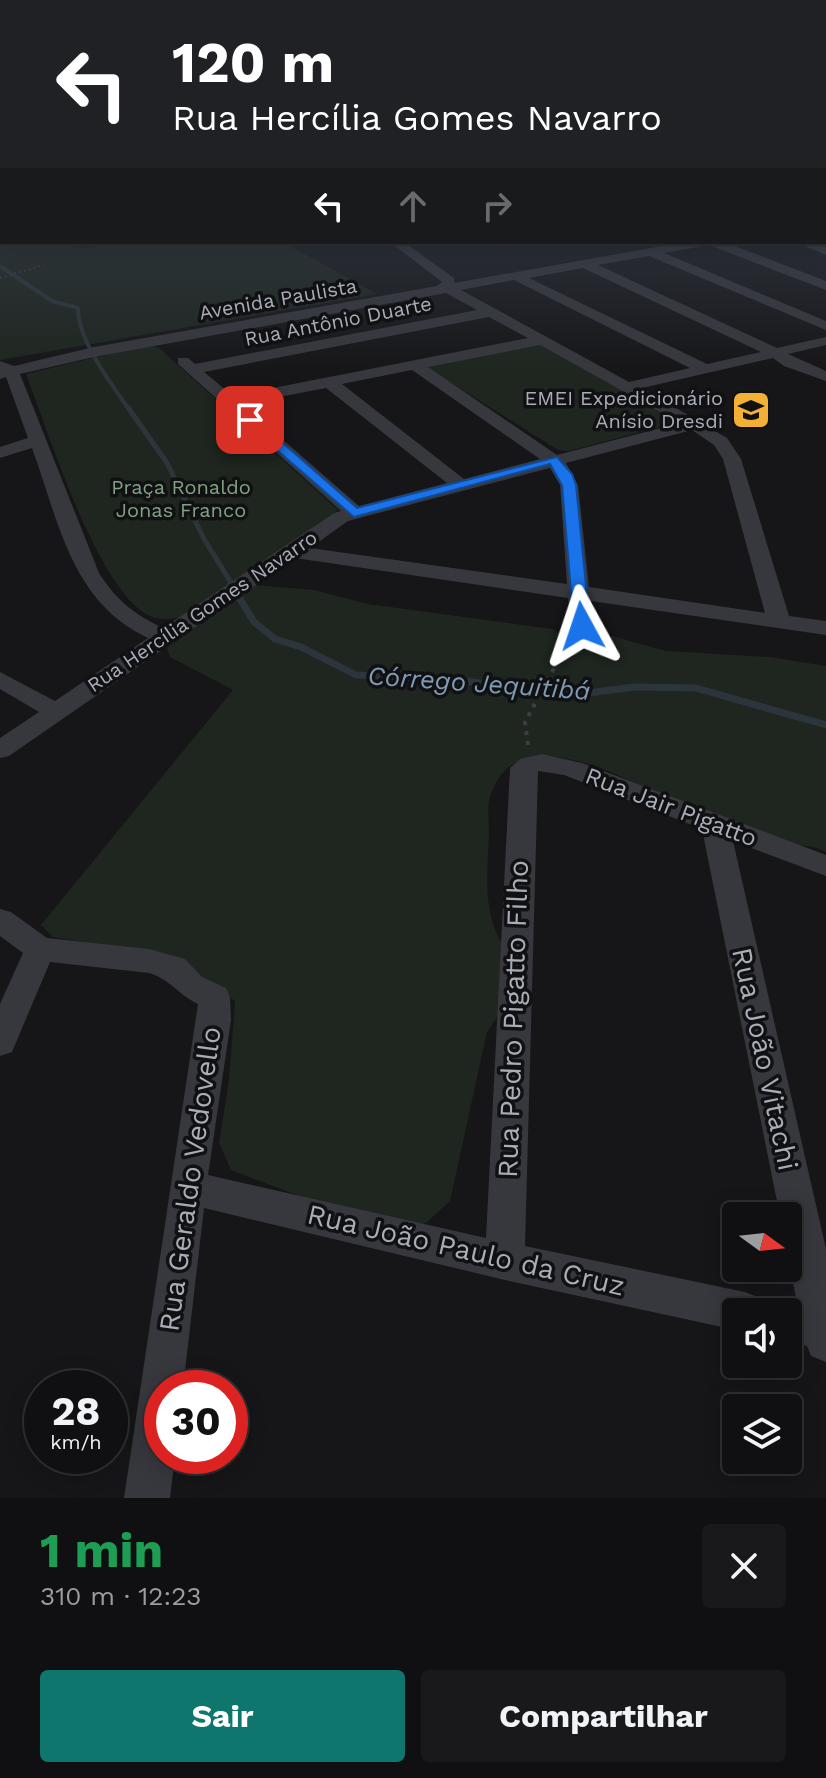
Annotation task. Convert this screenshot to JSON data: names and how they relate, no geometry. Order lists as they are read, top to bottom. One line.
{"streets":{"street":["Avenida Paulista","Rua Antônio Duarte","Rua Hercília Gomes Navarro","Rua Jair Pigatto","Rua Pedro Pigatto Filho","Rua João Vitachi","Rua Geraldo Vedovello","Rua João Paulo da Cruz"]},"crossings":[["Rua Jair Pigatto","Rua Pedro Pigatto Filho"],["Rua Jair Pigatto","Rua João Vitachi"],["Rua Pedro Pigatto Filho","Rua João Paulo da Cruz"],["Rua Geraldo Vedovello","Rua João Paulo da Cruz"]],"water":["Córrego Jequitibá"],"parks":["Praça Ronaldo Jonas Franco"],"places":{"school or university":["EMEI Expedicionário Anísio Dresdi"]},"north":"right","page":{"turn":["120 m","Rua Hercília Gomes Navarro"],"speed":"28 km/h","limit":"30","heading":["1 min","310 m · 12:23"],"buttons":["Sair","Compartilhar"]}}
